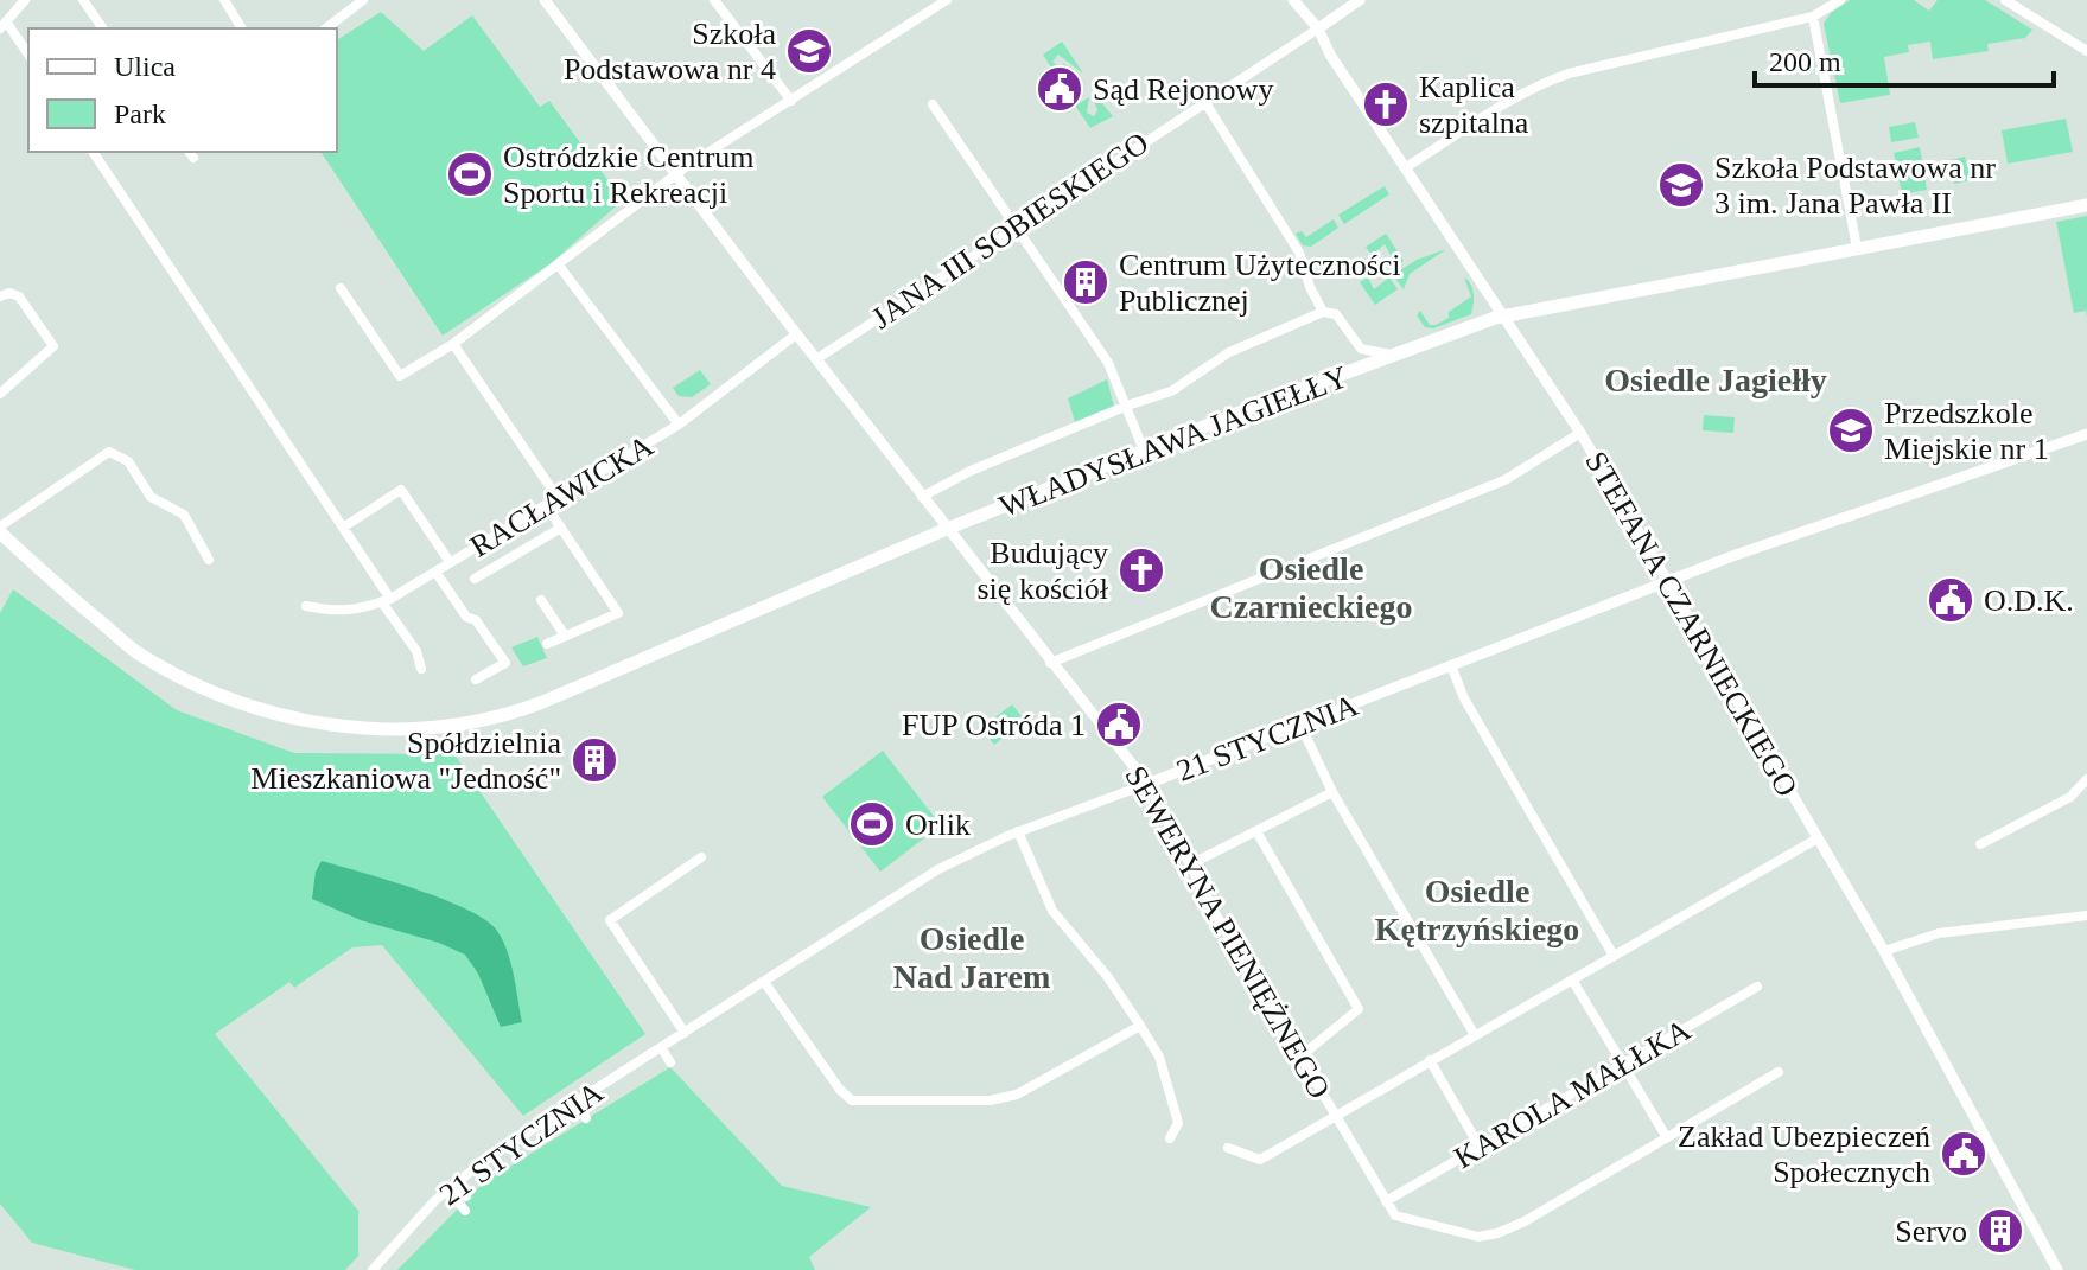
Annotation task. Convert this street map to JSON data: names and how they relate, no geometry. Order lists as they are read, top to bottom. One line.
{"streets":{"main road":["WŁADYSŁAWA JAGIEŁŁY"],"street":["JANA III SOBIESKIEGO","RACŁAWICKA","STEFANA CZARNIECKIEGO","21 STYCZNIA","SEWERYNA PIENIĘŻNEGO","KAROLA MAŁŁKA"]},"crossings":[["JANA III SOBIESKIEGO","STEFANA CZARNIECKIEGO"],["JANA III SOBIESKIEGO","SEWERYNA PIENIĘŻNEGO"],["WŁADYSŁAWA JAGIEŁŁY","STEFANA CZARNIECKIEGO"],["WŁADYSŁAWA JAGIEŁŁY","SEWERYNA PIENIĘŻNEGO"],["RACŁAWICKA","SEWERYNA PIENIĘŻNEGO"],["STEFANA CZARNIECKIEGO","21 STYCZNIA"],["21 STYCZNIA","SEWERYNA PIENIĘŻNEGO"],["SEWERYNA PIENIĘŻNEGO","KAROLA MAŁŁKA"]],"districts":["Osiedle Jagiełły","Osiedle Czarnieckiego","Osiedle Kętrzyńskiego","Osiedle Nad Jarem"],"places":{"school or university":["Szkoła Podstawowa nr 4","Szkoła Podstawowa nr 3 im. Jana Pawła II","Przedszkole Miejskie nr 1"],"public building":["Sąd Rejonowy","O.D.K.","FUP Ostróda 1","Zakład Ubezpieczeń Społecznych"],"church":["Kaplica szpitalna","Budujący się kościół"],"sports":["Ostródzkie Centrum Sportu i Rekreacji","Orlik"],"building":["Centrum Użyteczności Publicznej","Spółdzielnia Mieszkaniowa \"Jedność\"","Servo"]},"legend":["Ulica","Park"],"scale_bar":"200 m"}
